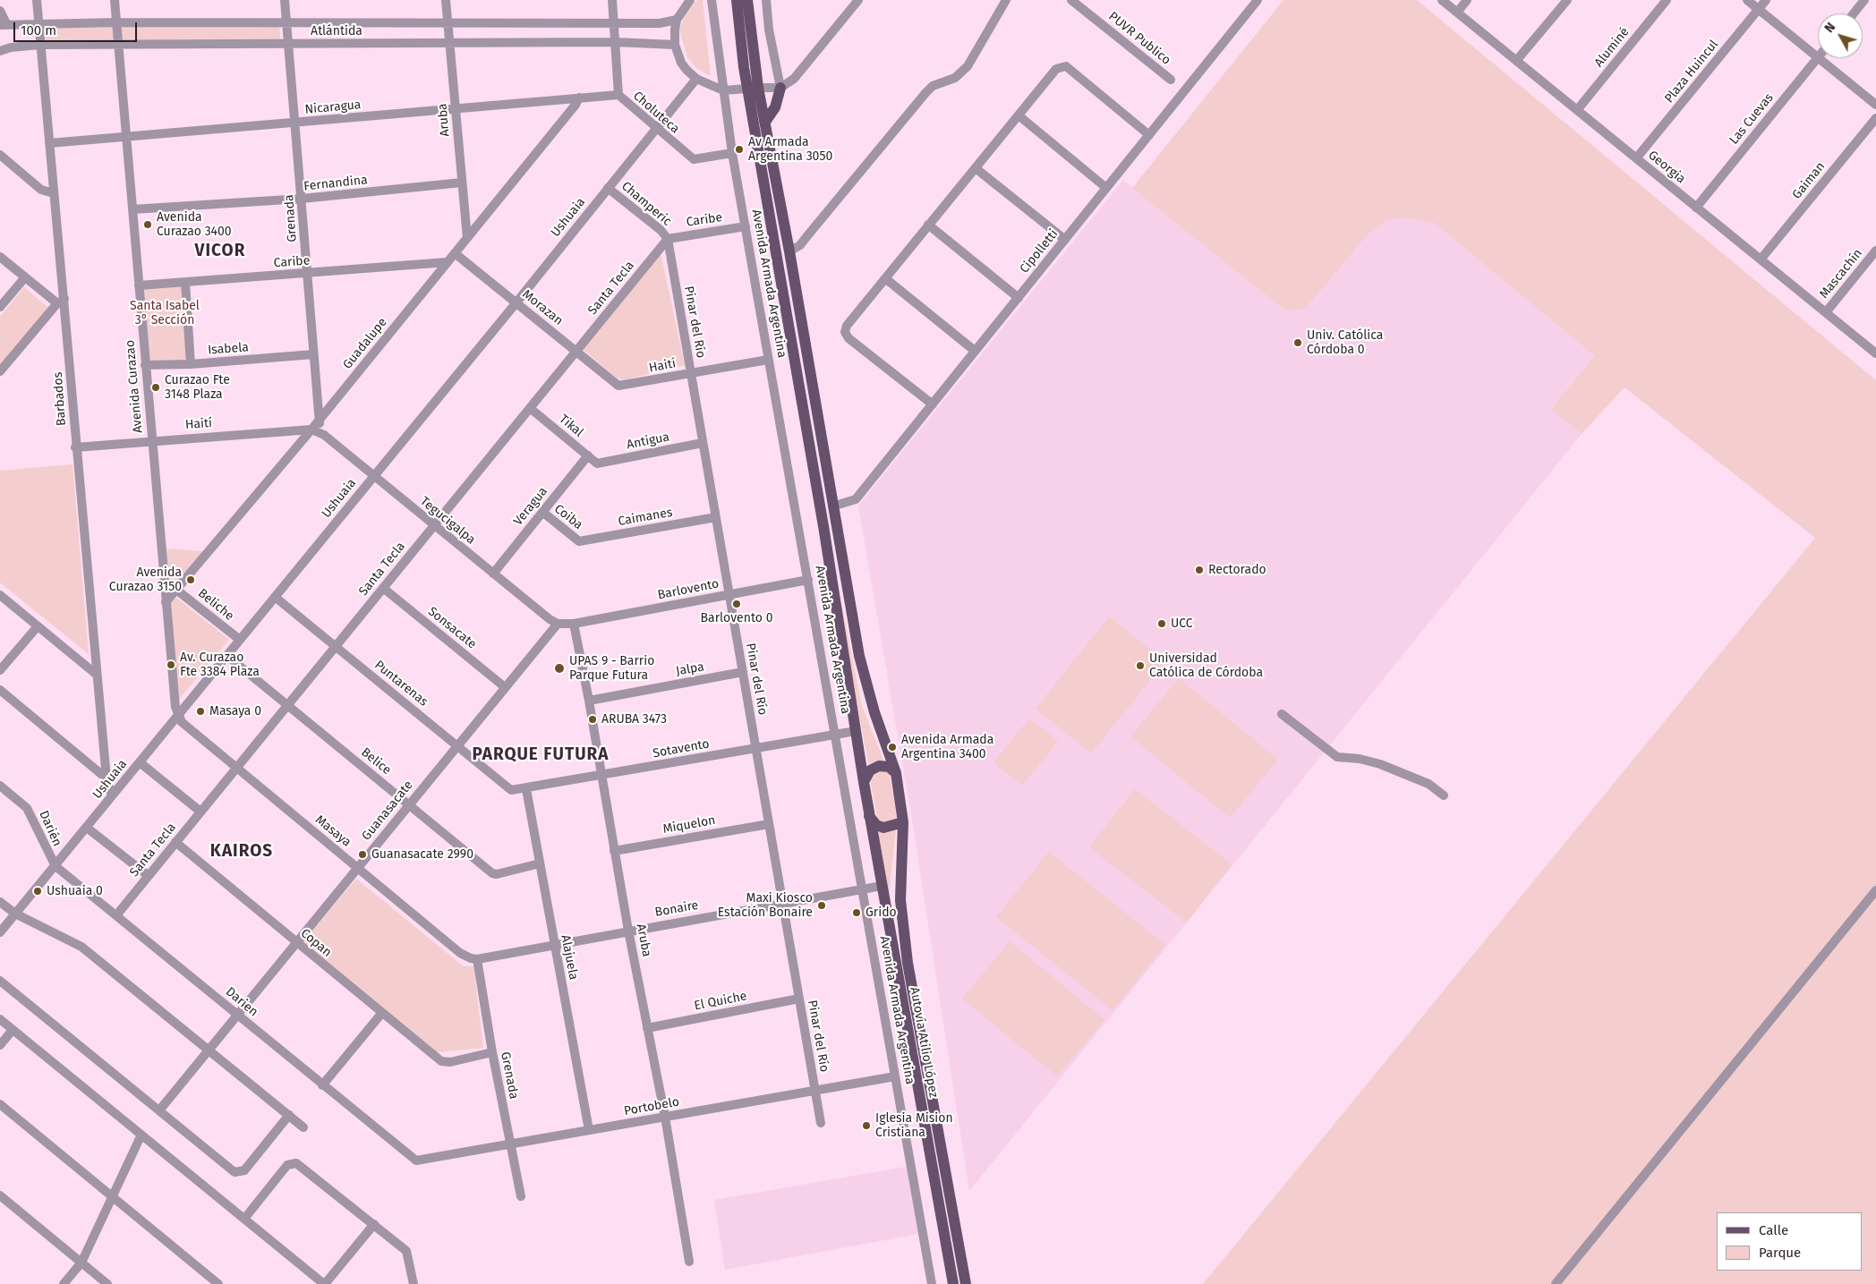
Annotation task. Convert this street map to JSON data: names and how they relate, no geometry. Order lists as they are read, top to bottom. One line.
{"streets":{"main road":["Avenida Armada Argentina","Autovía Atilio López"],"street":["Atlántida","PUVR Publico","Aluminé","Plaza Huincul","Nicaragua","Choluteca","Las Cuevas","Aruba","Georgia","Gaiman","Fernandina","Champeric","Ushuaia","Grenada","Caribe","Cipolletti","Mascachín","Santa Tecla","Morazan","Pinar del Río","Guadalupe","Isabela","Haití","Avenida Curazao","Barbados","Tikal","Antigua","Veragua","Coiba","Caimanes","Tegucigalpa","Barlovento","Beliche","Sonsacate","Jalpa","Puntarenas","Sotavento","Belice","Guanasacate","Miquelon","Darién","Masaya","Bonaire","Copan","Alajuela","El Quiche","Darien","Portobelo"]},"crossings":[["Atlántida","Choluteca"],["Atlántida","Aruba"],["Atlántida","Grenada"],["Atlántida","Avenida Curazao"],["Atlántida","Barbados"],["Aluminé","Georgia"],["Plaza Huincul","Georgia"],["Nicaragua","Choluteca"],["Nicaragua","Aruba"],["Nicaragua","Grenada"],["Nicaragua","Guadalupe"],["Nicaragua","Avenida Curazao"],["Nicaragua","Barbados"],["Choluteca","Ushuaia"],["Choluteca","Avenida Armada Argentina"],["Las Cuevas","Georgia"],["Aruba","Fernandina"],["Aruba","Guadalupe"],["Aruba","Barlovento"],["Aruba","Jalpa"],["Aruba","Sotavento"],["Aruba","Miquelon"],["Aruba","Bonaire"],["Aruba","El Quiche"],["Aruba","Portobelo"],["Georgia","Gaiman"],["Georgia","Mascachín"],["Fernandina","Grenada"],["Fernandina","Avenida Curazao"],["Champeric","Ushuaia"],["Champeric","Caribe"],["Champeric","Santa Tecla"],["Champeric","Pinar del Río"],["Ushuaia","Morazan"],["Ushuaia","Avenida Curazao"],["Ushuaia","Barbados"],["Ushuaia","Tegucigalpa"],["Ushuaia","Beliche"],["Ushuaia","Puntarenas"],["Ushuaia","Belice"],["Ushuaia","Darién"],["Ushuaia","Masaya"],["Ushuaia","Darien"],["Grenada","Caribe"],["Grenada","Guadalupe"],["Grenada","Isabela"],["Grenada","Haití"],["Grenada","Tegucigalpa"],["Grenada","Masaya"],["Grenada","Bonaire"],["Grenada","Copan"],["Grenada","Portobelo"],["Caribe","Avenida Armada Argentina"],["Caribe","Santa Tecla"],["Caribe","Pinar del Río"],["Caribe","Guadalupe"],["Caribe","Avenida Curazao"],["Cipolletti","Avenida Armada Argentina"],["Avenida Armada Argentina","Haití"],["Avenida Armada Argentina","Barlovento"],["Avenida Armada Argentina","Sotavento"],["Avenida Armada Argentina","Bonaire"],["Avenida Armada Argentina","Autovía Atilio López"],["Avenida Armada Argentina","Portobelo"],["Santa Tecla","Morazan"],["Santa Tecla","Pinar del Río"],["Santa Tecla","Tikal"],["Santa Tecla","Tegucigalpa"],["Santa Tecla","Sonsacate"],["Santa Tecla","Puntarenas"],["Santa Tecla","Belice"],["Santa Tecla","Masaya"],["Santa Tecla","Copan"],["Santa Tecla","Darien"],["Morazan","Guadalupe"],["Morazan","Haití"],["Pinar del Río","Haití"],["Pinar del Río","Antigua"],["Pinar del Río","Caimanes"],["Pinar del Río","Barlovento"],["Pinar del Río","Jalpa"],["Pinar del Río","Sotavento"],["Pinar del Río","Miquelon"],["Pinar del Río","Bonaire"],["Pinar del Río","El Quiche"],["Pinar del Río","Portobelo"],["Guadalupe","Haití"],["Guadalupe","Avenida Curazao"],["Guadalupe","Beliche"],["Isabela","Avenida Curazao"],["Haití","Avenida Curazao"],["Haití","Barbados"],["Haití","Tegucigalpa"],["Avenida Curazao","Masaya"],["Tikal","Antigua"],["Tikal","Veragua"],["Veragua","Coiba"],["Veragua","Tegucigalpa"],["Coiba","Caimanes"],["Tegucigalpa","Guanasacate"],["Sonsacate","Guanasacate"],["Puntarenas","Sotavento"],["Puntarenas","Guanasacate"],["Sotavento","Alajuela"],["Belice","Guanasacate"],["Belice","Alajuela"],["Guanasacate","Masaya"],["Guanasacate","Copan"],["Guanasacate","Darien"],["Darién","Darien"],["Masaya","Bonaire"],["Bonaire","Alajuela"],["Bonaire","Autovía Atilio López"],["Alajuela","Portobelo"],["Darien","Portobelo"]],"districts":["VICOR","PARQUE FUTURA","KAIROS"],"parks":["Santa Isabel 3° Sección"],"places":["Av Armada Argentina 3050","Avenida Curazao 3400","Univ. Católica Córdoba 0","Curazao Fte 3148 Plaza","Rectorado","Avenida Curazao 3150","Barlovento 0","UCC","Av. Curazao Fte 3384 Plaza","Universidad Católica de Córdoba","UPAS 9 - Barrio Parque Futura","Masaya 0","ARUBA 3473","Avenida Armada Argentina 3400","Guanasacate 2990","Ushuaia 0","Maxi Kiosco Estación Bonaire","Grido","Iglesia Mision Cristiana"],"legend":["Calle","Parque"],"scale_bar":"100 m","north":"top left"}
